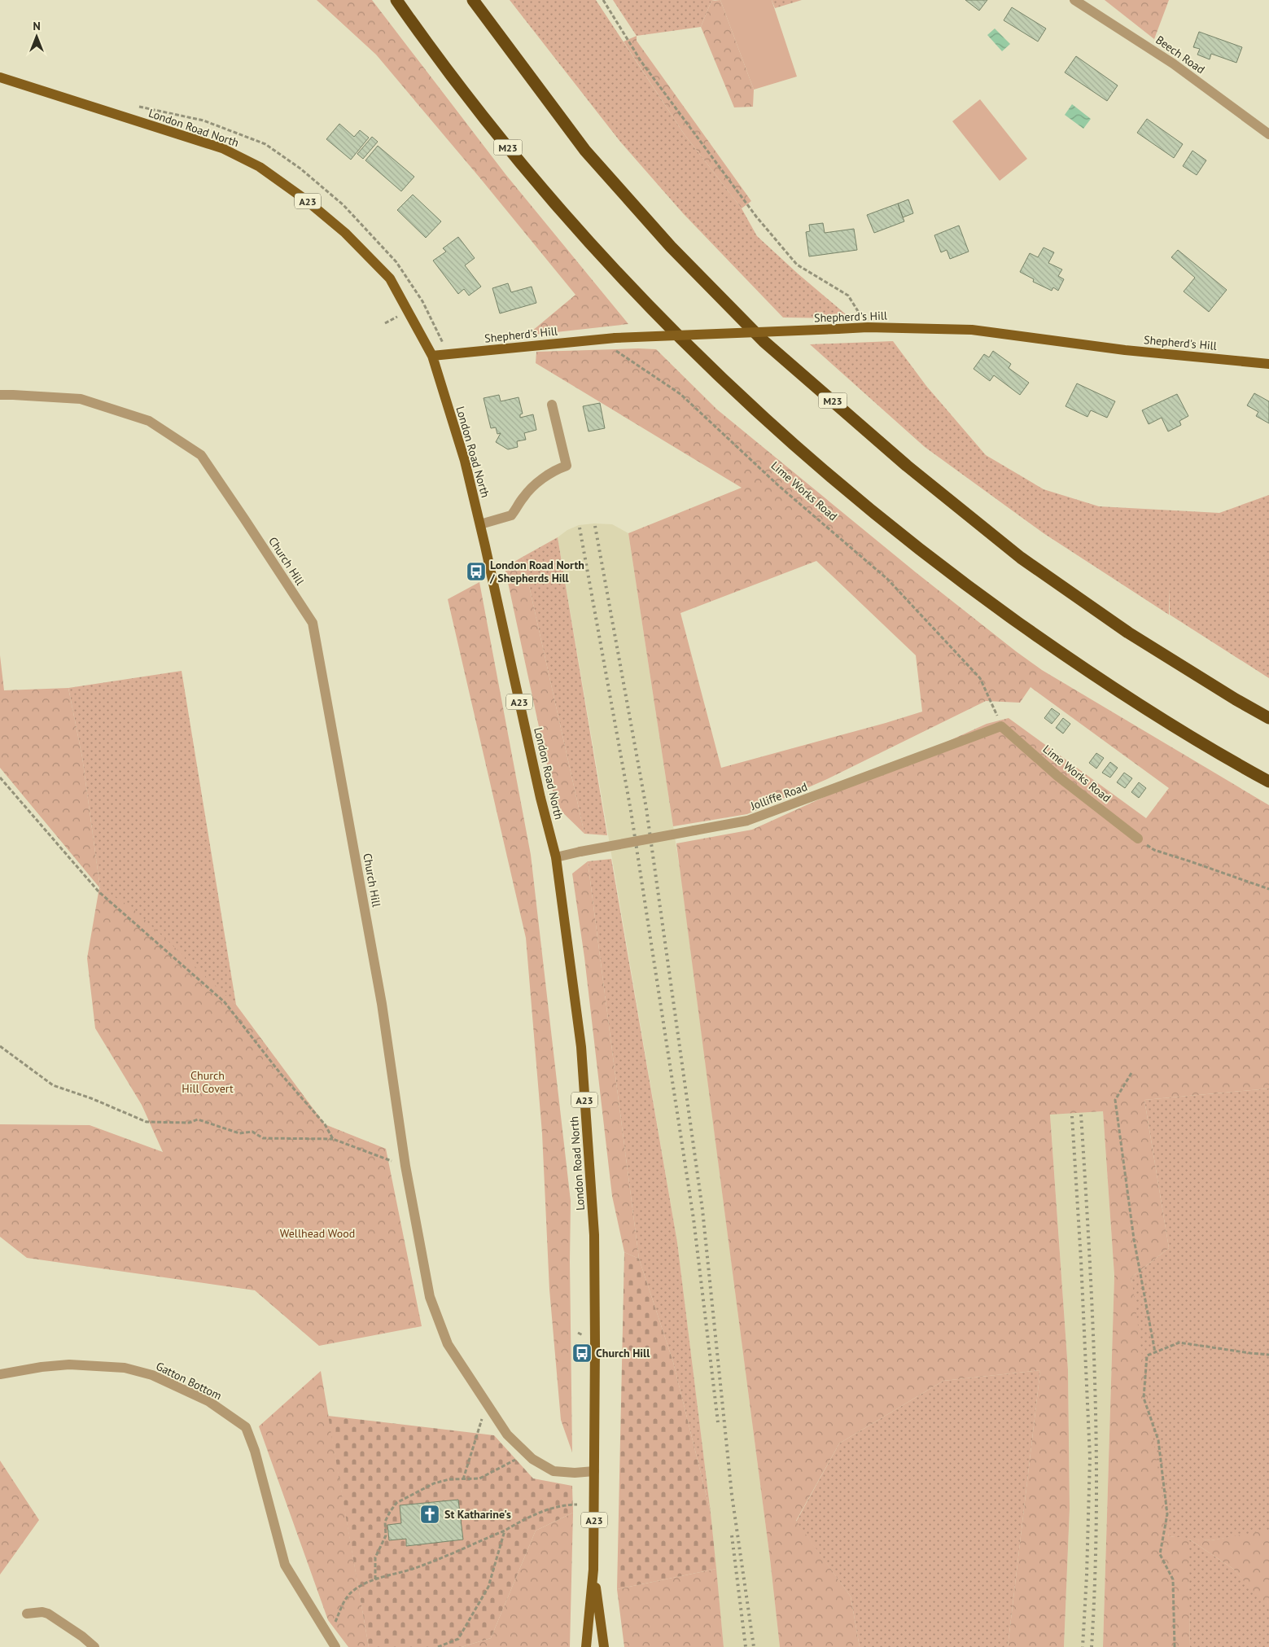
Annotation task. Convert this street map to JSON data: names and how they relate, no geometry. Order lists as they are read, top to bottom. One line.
{"streets":{"highway":["M23"],"main road":["London Road North","A23","Shepherd's Hill"],"street":["Beech Road","Lime Works Road","Church Hill","Jolliffe Road","Gatton Bottom"]},"crossings":[["London Road North","Shepherd's Hill"],["London Road North","Church Hill"],["London Road North","Jolliffe Road"],["Shepherd's Hill","Lime Works Road"],["Lime Works Road","Jolliffe Road"]],"parks":["Church Hill Covert","Wellhead Wood"],"places":{"bus stop":["London Road North / Shepherds Hill","Church Hill"],"church":["St Katharine's"]},"north":"top"}
